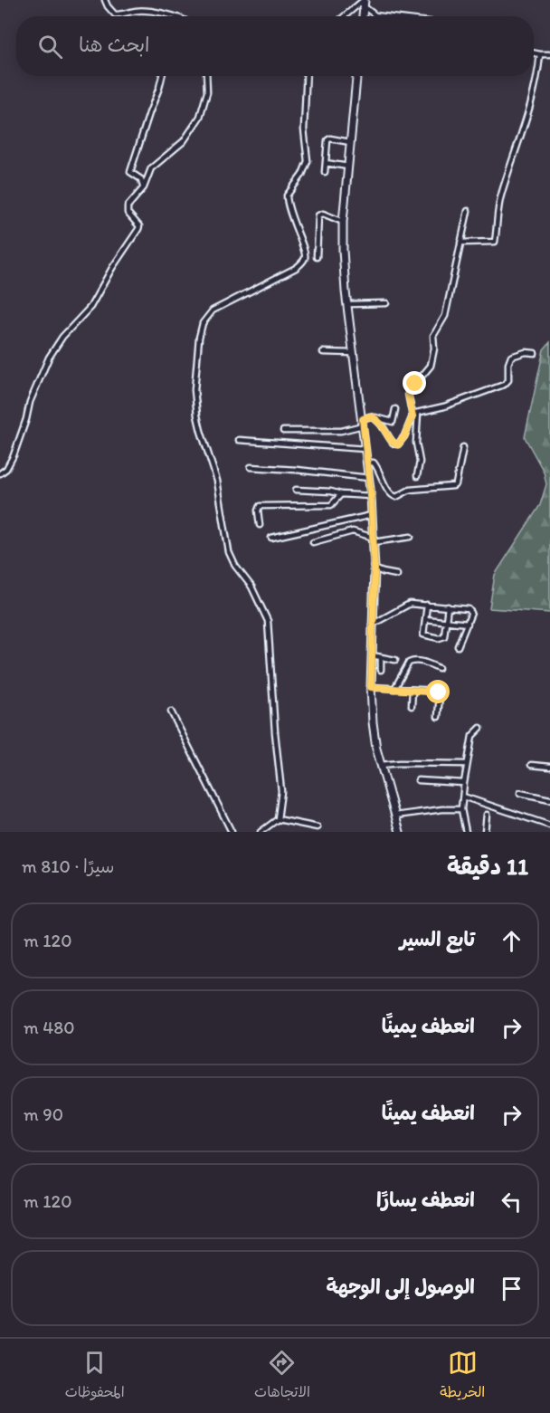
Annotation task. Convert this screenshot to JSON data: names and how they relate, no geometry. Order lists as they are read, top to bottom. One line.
{"page":{"search":"ابحث هنا","heading":["11 دقيقة","سيرًا · 810 m"],"list":[["تابع السير","120 m"],["انعطف يمينًا","480 m"],["انعطف يمينًا","90 m"],["انعطف يسارًا","120 m"],"الوصول إلى الوجهة"],"nav":["الخريطة","الاتجاهات","المحفوظات"]}}
